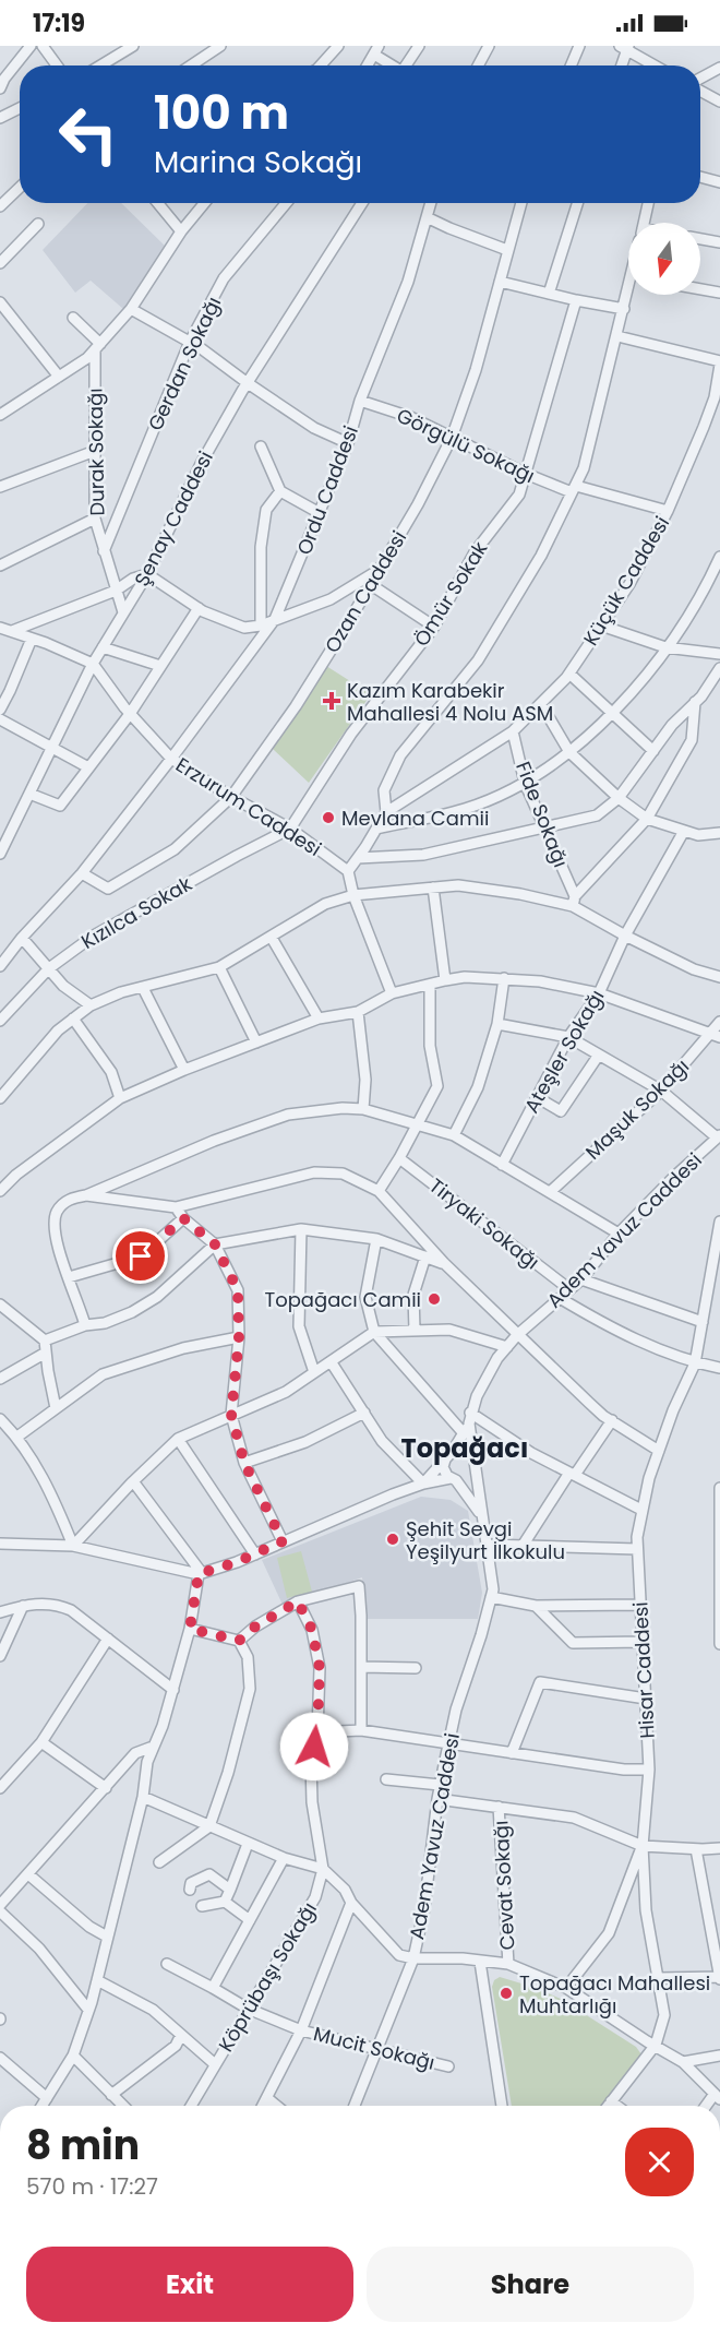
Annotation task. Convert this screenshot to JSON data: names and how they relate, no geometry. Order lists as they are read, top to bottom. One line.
{"streets":{"street":["Gerdan Sokağı","Görgülü Sokağı","Durak Sokağı","Ordu Caddesi","Şenay Caddesi","Küçük Caddesi","Ozan Caddesi","Ömür Sokak","Erzurum Caddesi","Fide Sokağı","Kızılca Sokak","Ateşler Sokağı","Maşuk Sokağı","Tiryaki Sokağı","Adem Yavuz Caddesi","Hisar Caddesi","Cevat Sokağı","Köprübaşı Sokağı","Mucit Sokağı"]},"crossings":[["Gerdan Sokağı","Durak Sokağı"],["Görgülü Sokağı","Ordu Caddesi"],["Görgülü Sokağı","Küçük Caddesi"],["Görgülü Sokağı","Ozan Caddesi"],["Görgülü Sokağı","Ömür Sokak"],["Durak Sokağı","Şenay Caddesi"],["Ordu Caddesi","Ozan Caddesi"],["Ordu Caddesi","Erzurum Caddesi"],["Şenay Caddesi","Erzurum Caddesi"],["Küçük Caddesi","Erzurum Caddesi"],["Küçük Caddesi","Fide Sokağı"],["Ozan Caddesi","Erzurum Caddesi"],["Ömür Sokak","Erzurum Caddesi"],["Ömür Sokak","Kızılca Sokak"],["Erzurum Caddesi","Kızılca Sokak"],["Tiryaki Sokağı","Adem Yavuz Caddesi"],["Adem Yavuz Caddesi","Mucit Sokağı"],["Köprübaşı Sokağı","Mucit Sokağı"]],"districts":["Topağacı"],"places":{"health":["Kazım Karabekir Mahallesi 4 Nolu ASM"],"other":["Mevlana Camii","Topağacı Camii","Şehit Sevgi Yeşilyurt İlkokulu","Topağacı Mahallesi Muhtarlığı"]},"north":"bottom","page":{"status":"17:19","turn":["100 m","Marina Sokağı"],"heading":["8 min","570 m · 17:27"],"buttons":["Exit","Share"]}}
